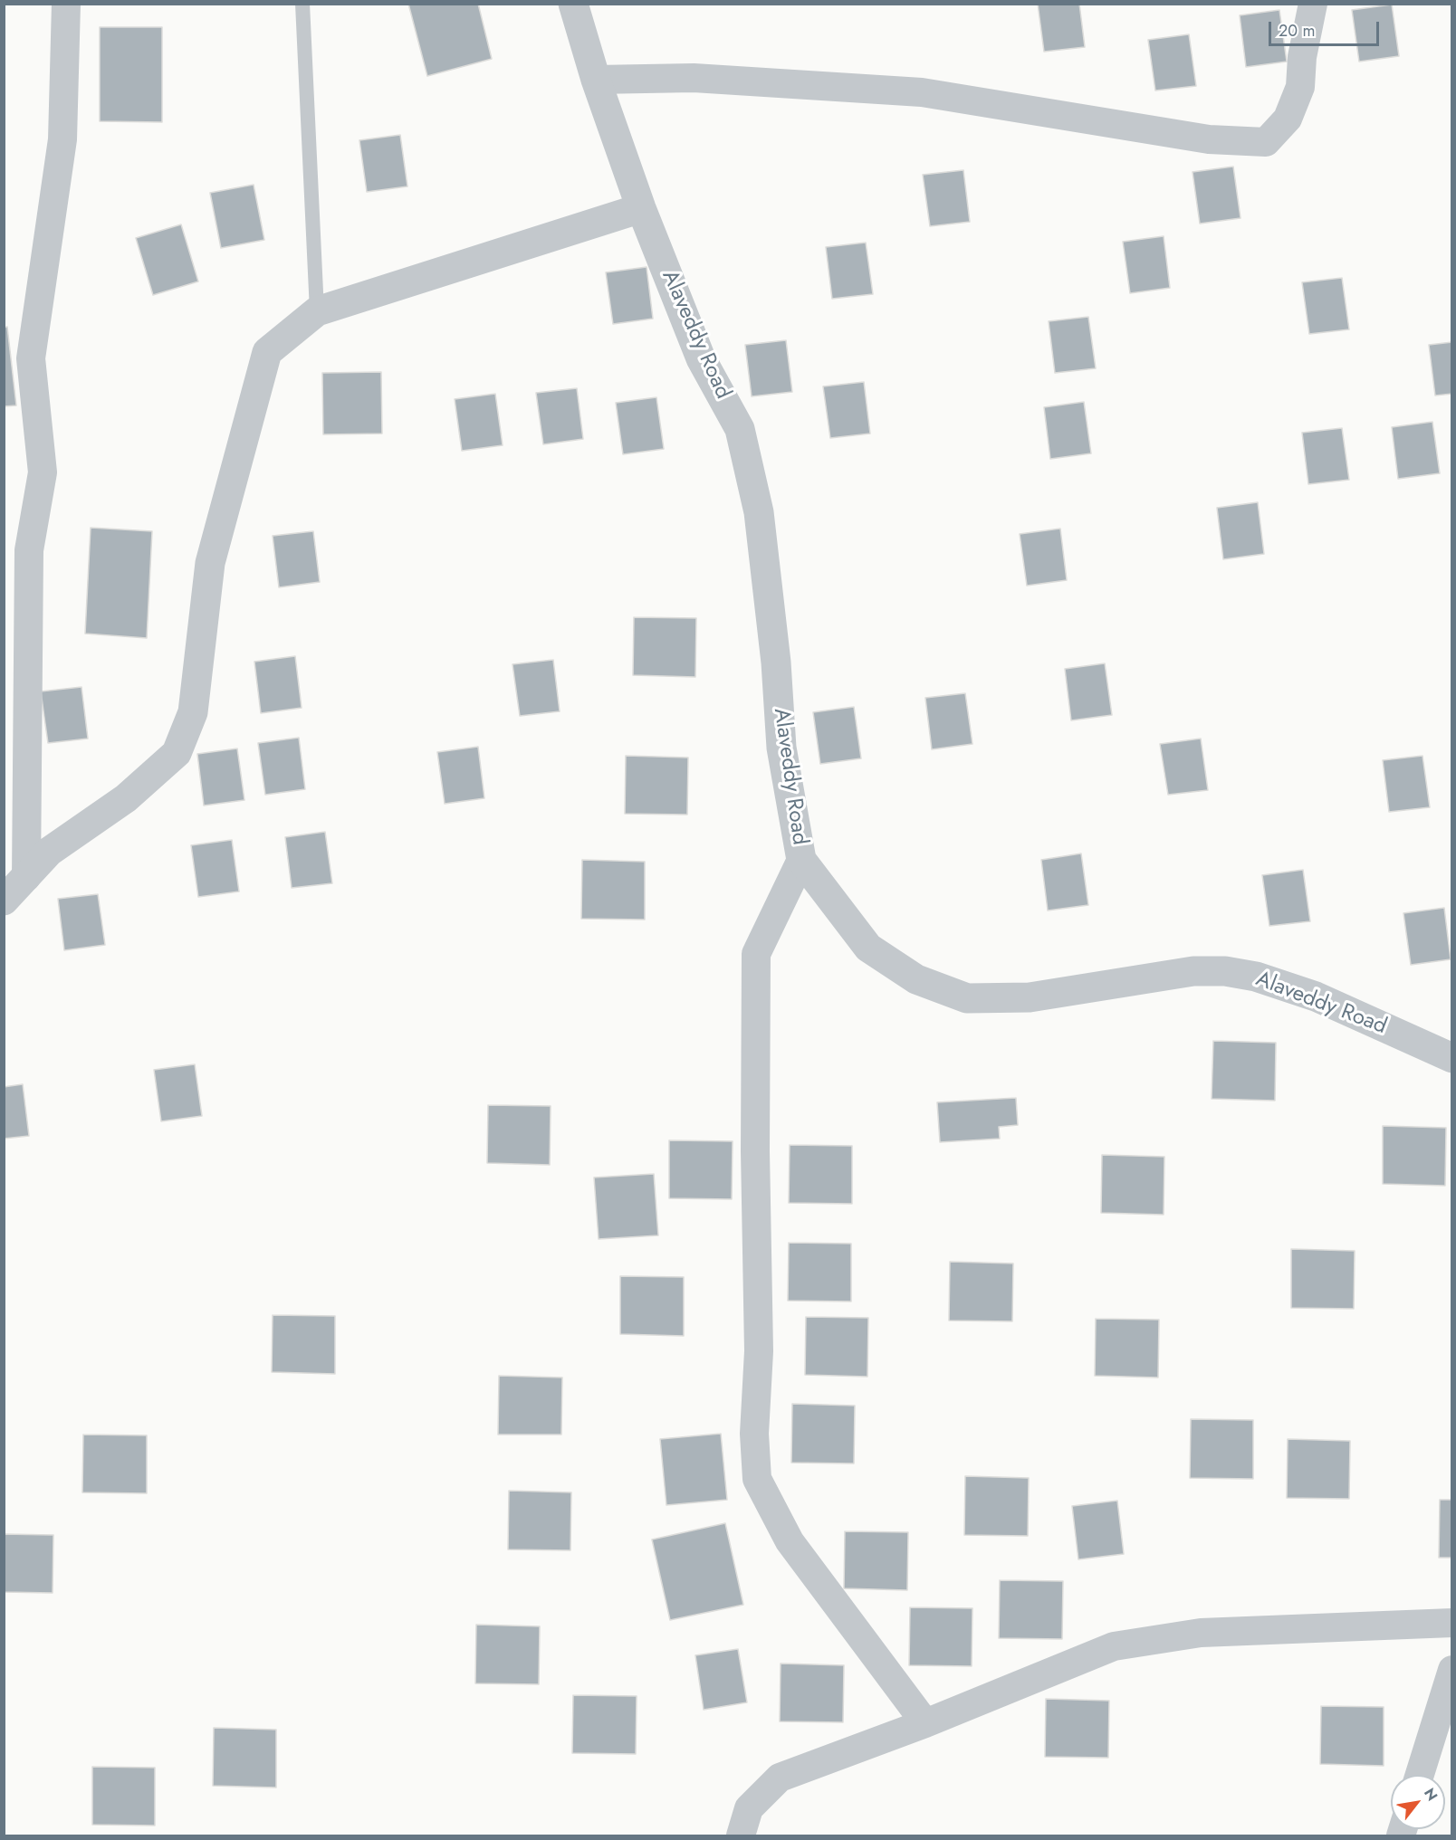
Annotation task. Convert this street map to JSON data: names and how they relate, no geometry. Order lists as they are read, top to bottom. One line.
{"streets":{"street":["Alaveddy Road"]},"scale_bar":"20 m","north":"top right"}
